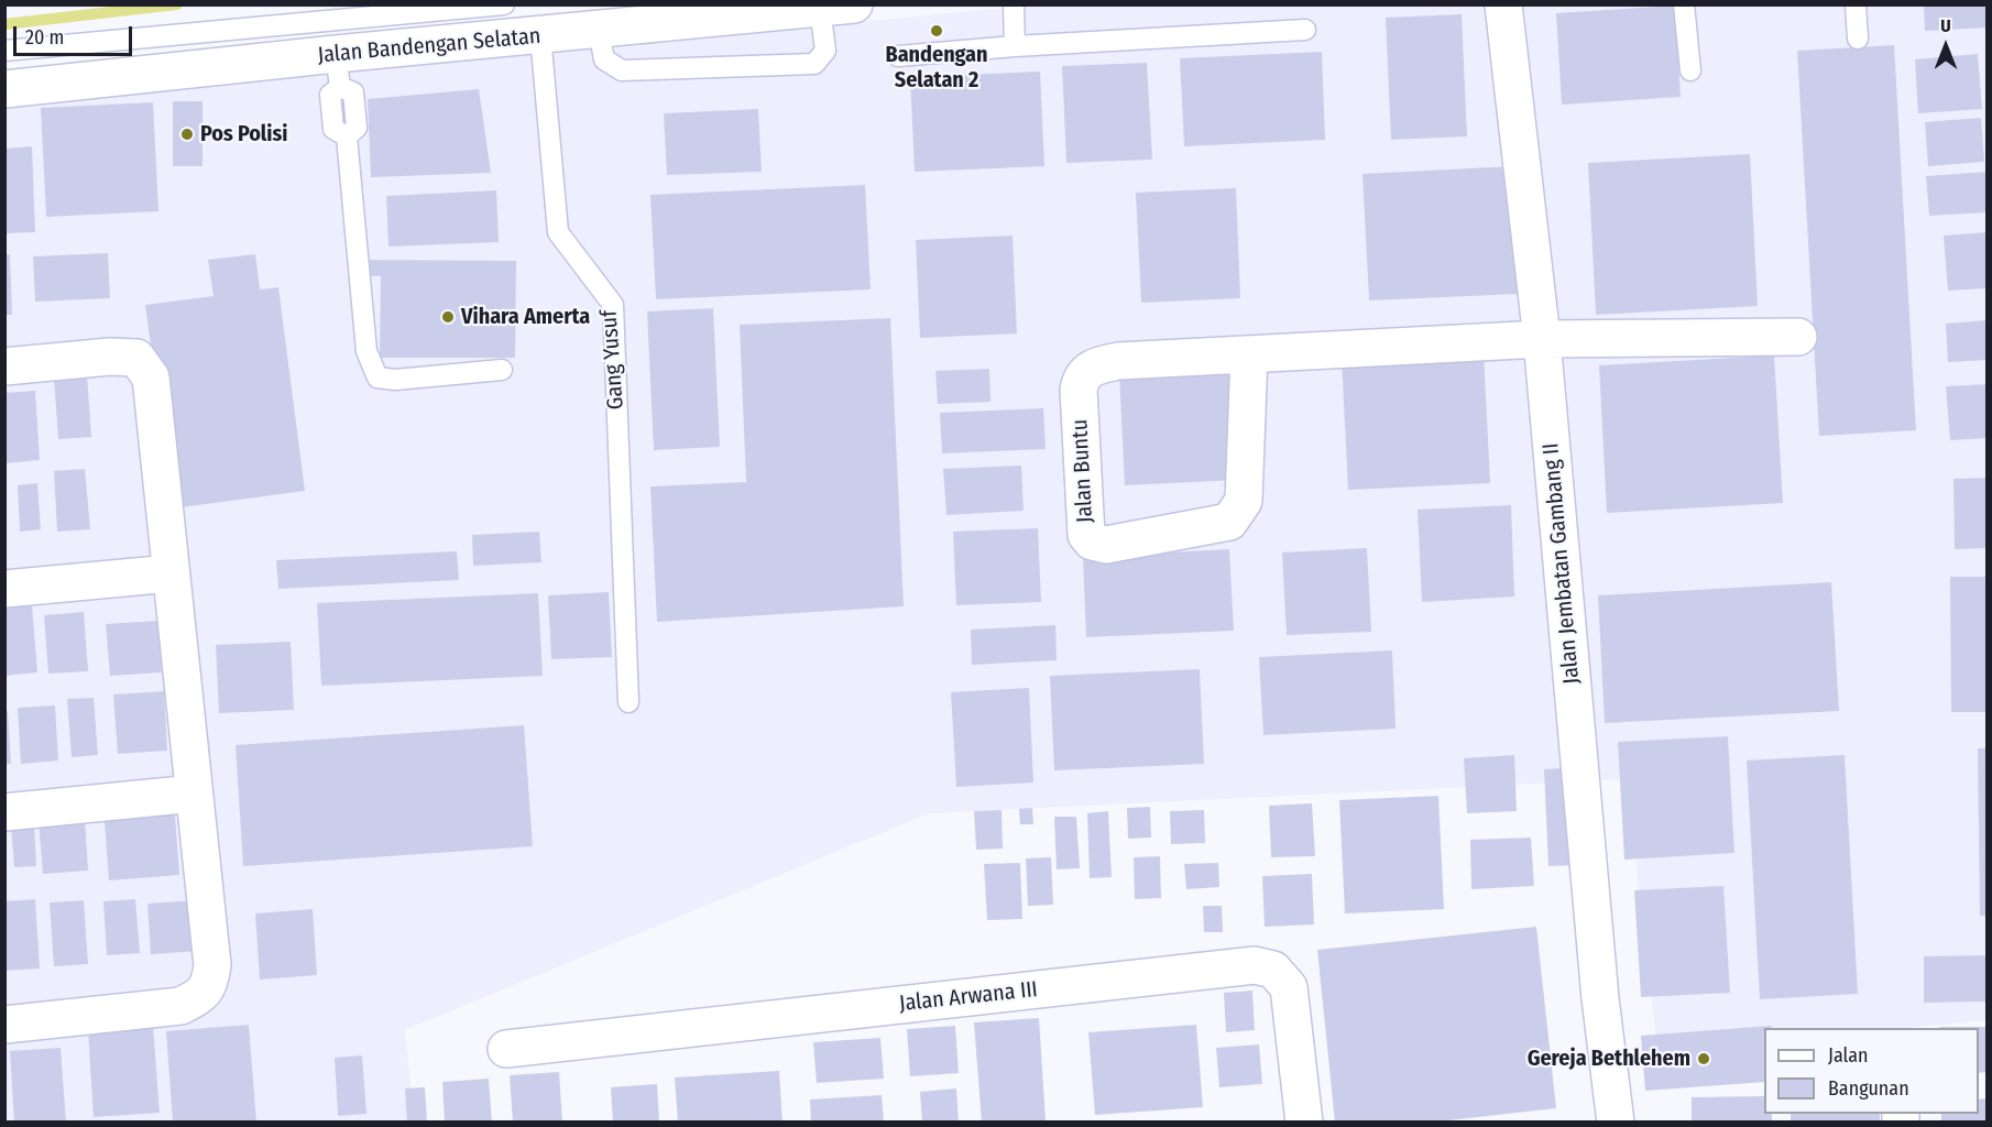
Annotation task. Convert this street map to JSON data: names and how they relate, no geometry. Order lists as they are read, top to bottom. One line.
{"streets":{"street":["Jalan Bandengan Selatan","Jalan Buntu","Jalan Jembatan Gambang II","Jalan Arwana III"],"lane":["Gang Yusuf"]},"crossings":[["Jalan Bandengan Selatan","Gang Yusuf"],["Jalan Buntu","Jalan Jembatan Gambang II"]],"places":["Bandengan Selatan 2","Pos Polisi","Vihara Amerta","Gereja Bethlehem"],"legend":["Jalan","Bangunan"],"scale_bar":"20 m","north":"top"}
